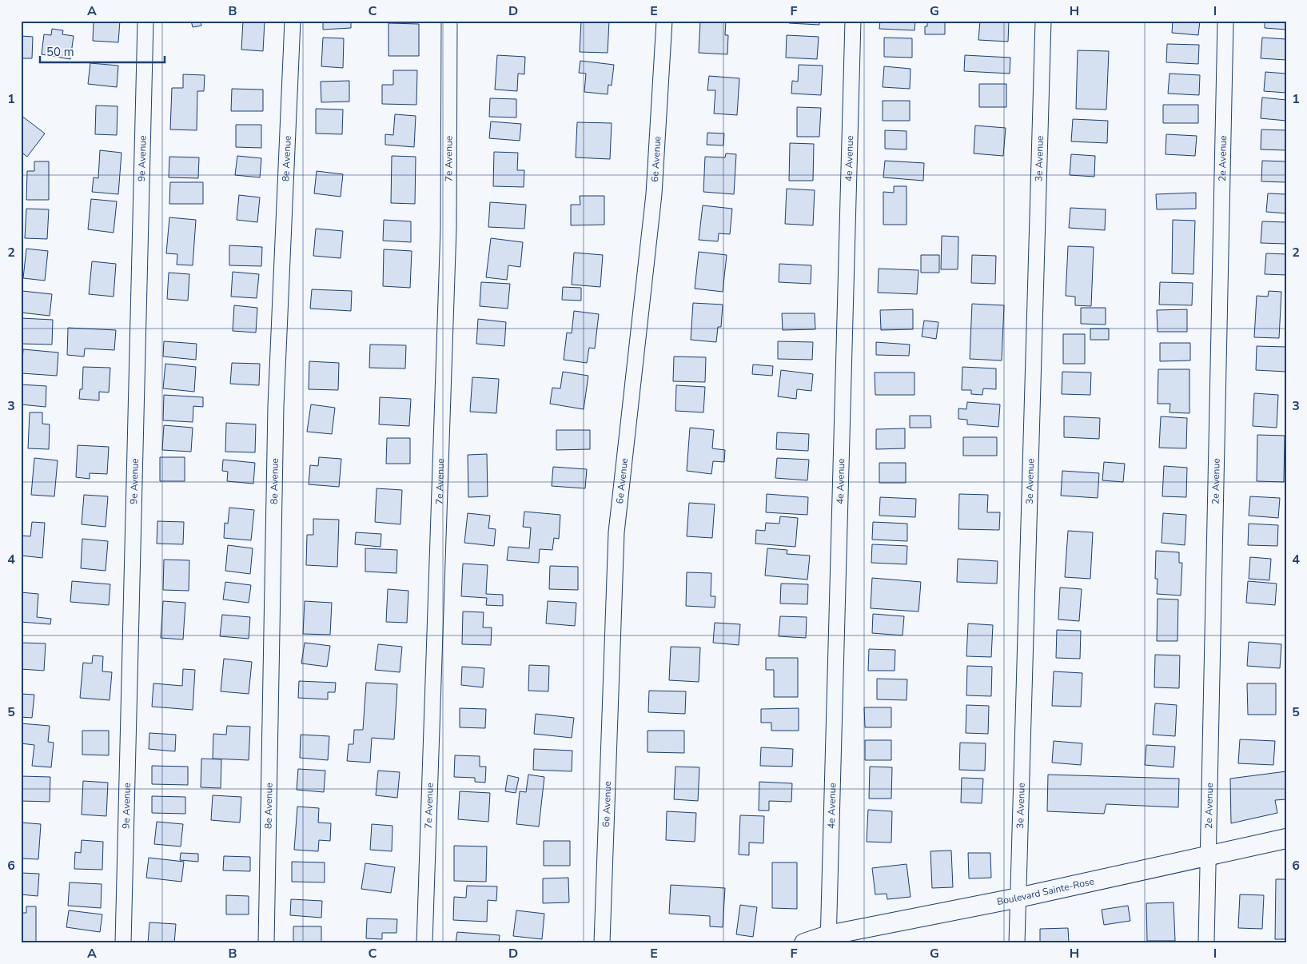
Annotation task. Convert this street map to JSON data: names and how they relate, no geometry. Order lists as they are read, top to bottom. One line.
{"streets":{"street":["9e Avenue","8e Avenue","7e Avenue","4e Avenue","3e Avenue","2e Avenue","6e Avenue","Boulevard Sainte-Rose"]},"crossings":[["4e Avenue","Boulevard Sainte-Rose"],["3e Avenue","Boulevard Sainte-Rose"],["2e Avenue","Boulevard Sainte-Rose"]],"scale_bar":"50 m","grid":{"columns":["A","B","C","D","E","F","G","H","I"],"rows":["1","2","3","4","5","6"]}}
